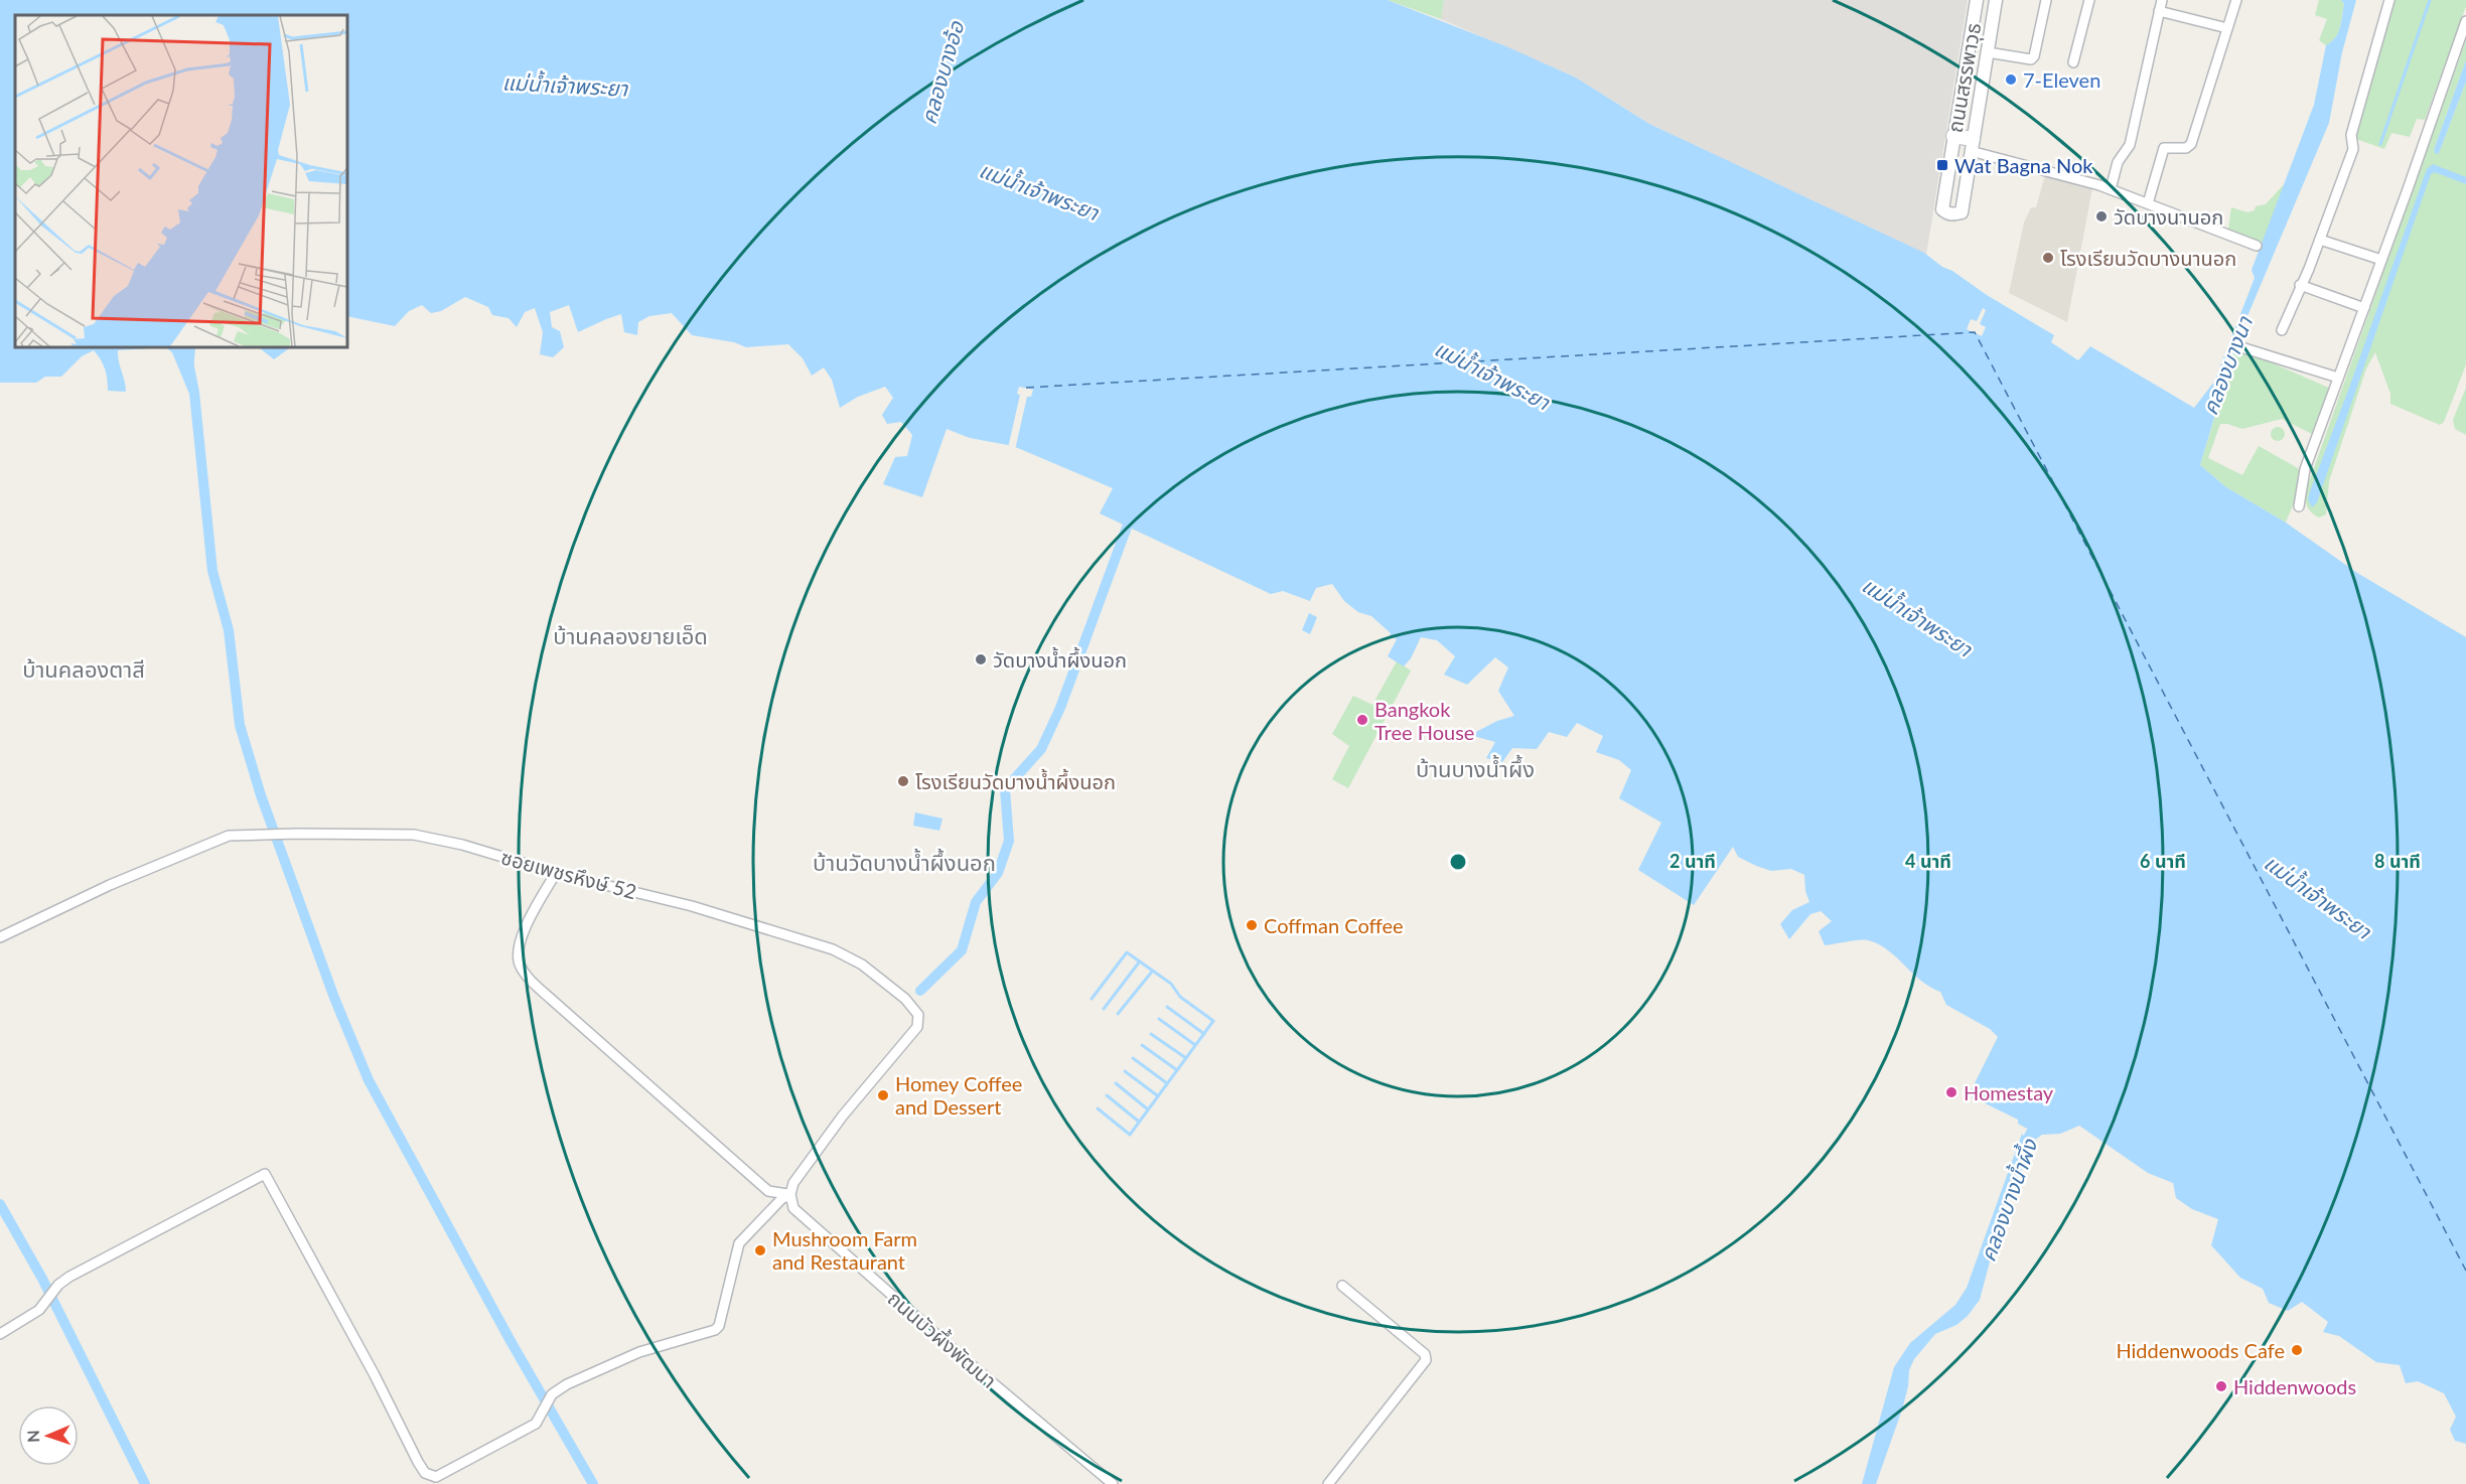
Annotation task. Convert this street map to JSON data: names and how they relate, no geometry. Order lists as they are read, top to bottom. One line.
{"streets":{"street":["ถนนสรรพาวุธ","ซอยเพชรหึงษ์ 52","ถนนบัวผึ้งพัฒนา"]},"crossings":[["ซอยเพชรหึงษ์ 52","ถนนบัวผึ้งพัฒนา"]],"districts":["บ้านคลองยายเอ็ด","บ้านคลองตาสี","บ้านบางน้ำผึ้ง","บ้านวัดบางน้ำผึ้งนอก"],"water":["คลองบางอ้อ","แม่น้ำเจ้าพระยา","คลองบางนา","คลองบางน้ำผึ้ง"],"places":{"other":["7-Eleven","วัดบางนานอก","โรงเรียนวัดบางนานอก","วัดบางน้ำผึ้งนอก","Bangkok Tree House","โรงเรียนวัดบางน้ำผึ้งนอก","Coffman Coffee","Homestay","Homey Coffee and Dessert","Mushroom Farm and Restaurant","Hiddenwoods Cafe","Hiddenwoods"],"transit":["Wat Bagna Nok"]},"north":"left","rings":["2 นาที","4 นาที","6 นาที","8 นาที"]}
